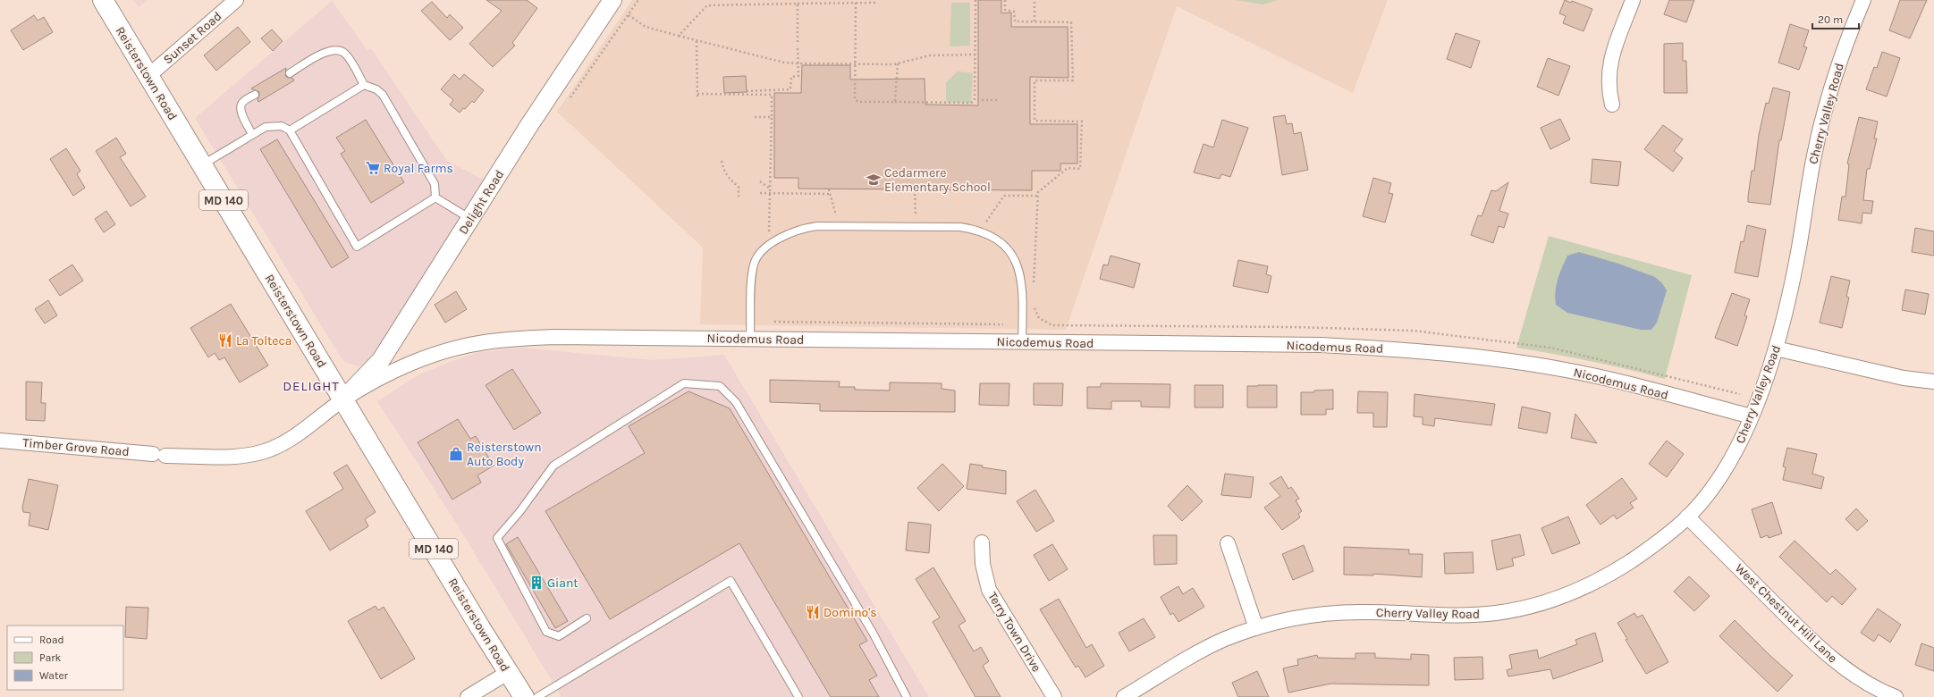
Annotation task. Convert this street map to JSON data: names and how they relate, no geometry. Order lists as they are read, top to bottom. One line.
{"streets":{"main road":["Reisterstown Road","MD 140"],"street":["Sunset Road","Cherry Valley Road","Delight Road","Nicodemus Road","Timber Grove Road","West Chestnut Hill Lane","Terry Town Drive"]},"crossings":[["Sunset Road","Reisterstown Road"],["Reisterstown Road","Delight Road"],["Reisterstown Road","Nicodemus Road"],["Reisterstown Road","Timber Grove Road"],["Cherry Valley Road","Nicodemus Road"],["Cherry Valley Road","West Chestnut Hill Lane"],["Delight Road","Nicodemus Road"],["Delight Road","Timber Grove Road"],["Nicodemus Road","Timber Grove Road"]],"districts":["DELIGHT"],"places":{"supermarket":["Royal Farms"],"school or university":["Cedarmere Elementary School"],"restaurant":["La Tolteca","Domino's"],"shop":["Reisterstown Auto Body"],"building":["Giant"]},"legend":["Road","Park","Water"],"scale_bar":"20 m"}
